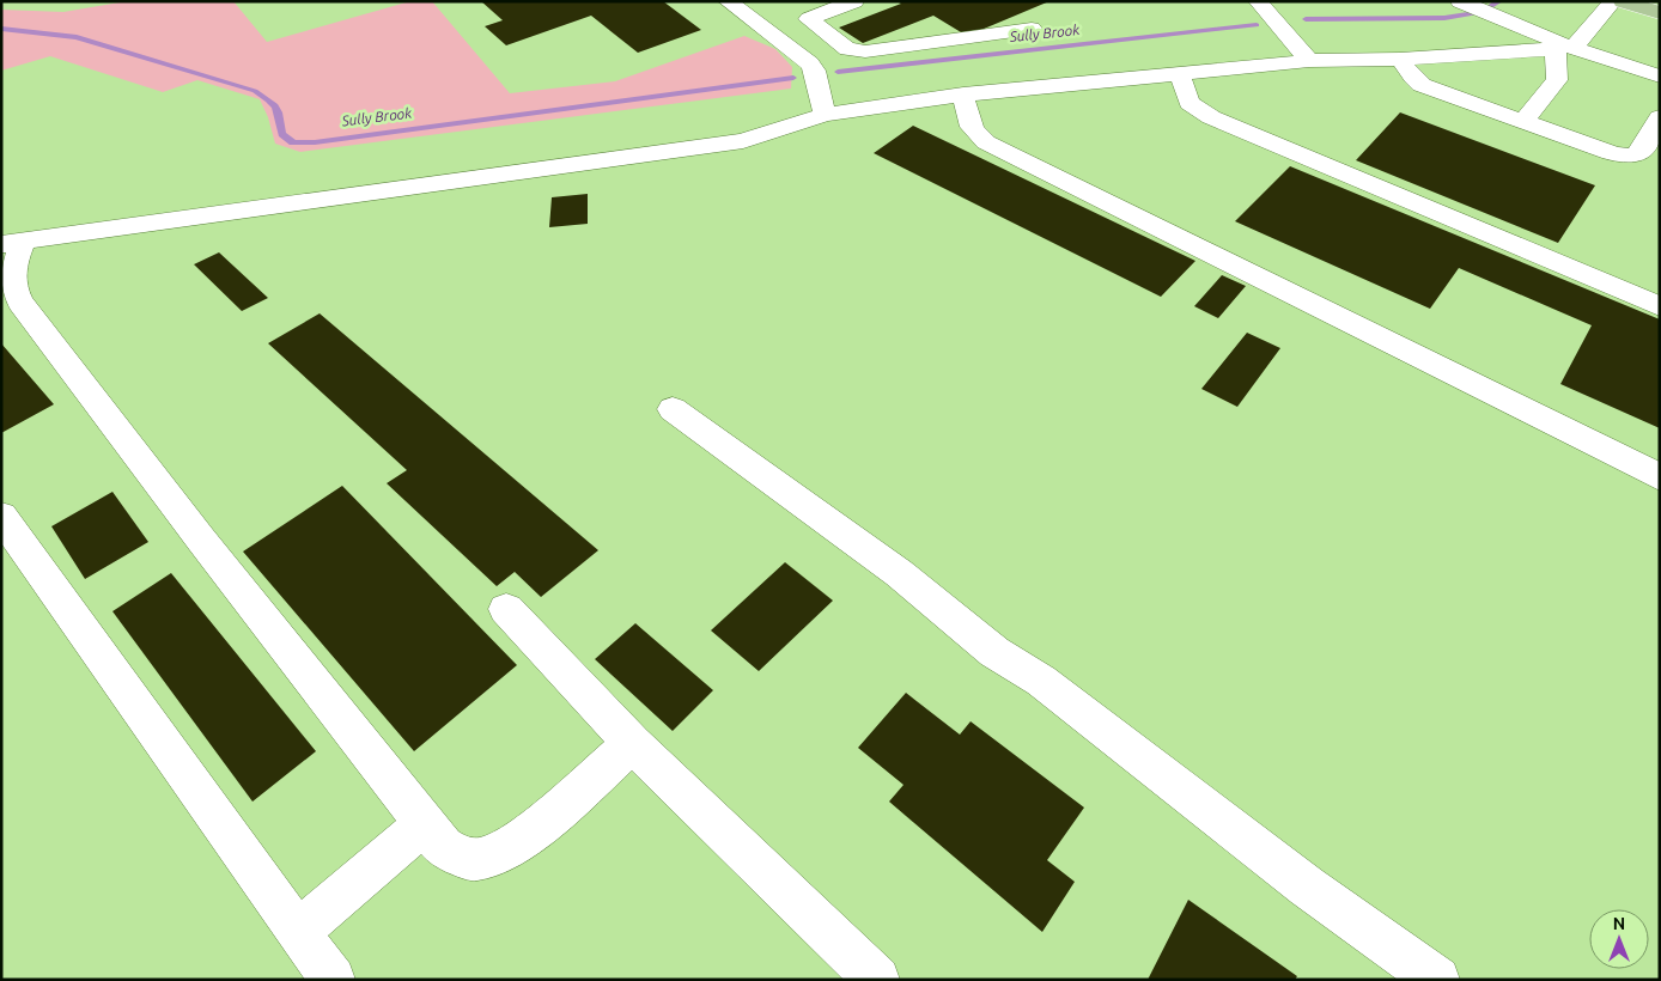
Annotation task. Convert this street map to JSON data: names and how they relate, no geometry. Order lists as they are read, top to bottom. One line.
{"water":["Sully Brook"],"north":"top"}
